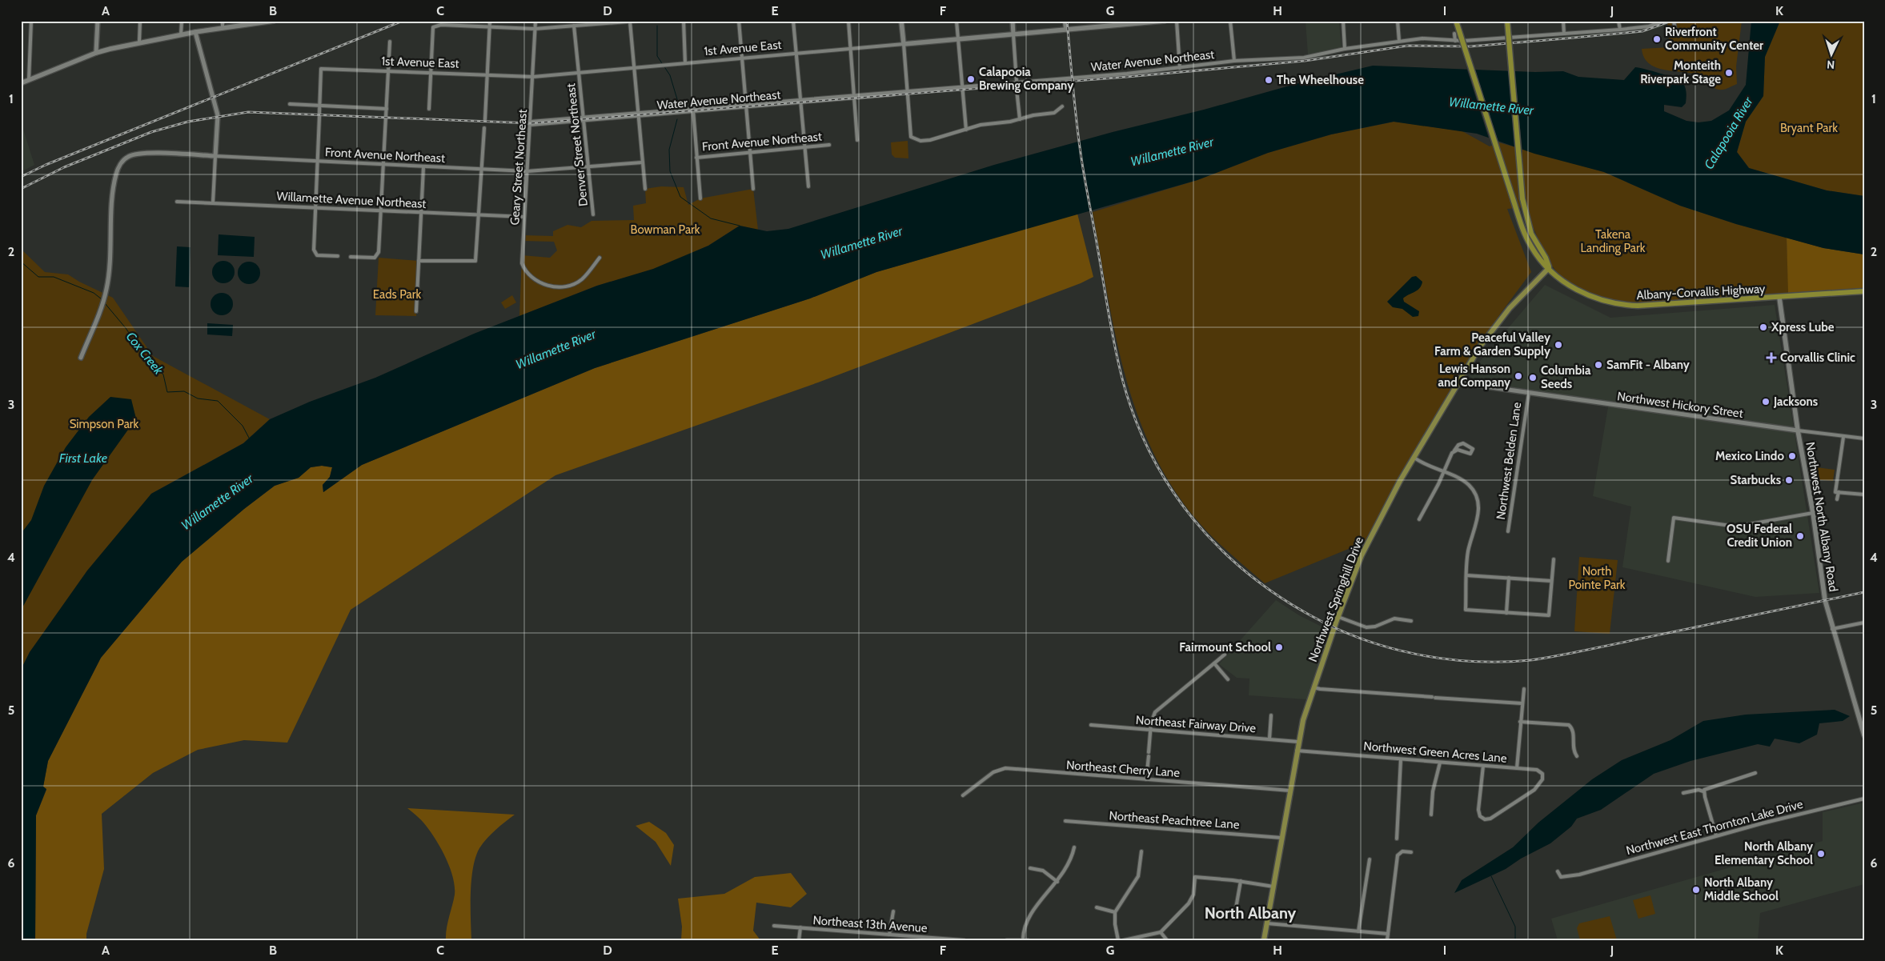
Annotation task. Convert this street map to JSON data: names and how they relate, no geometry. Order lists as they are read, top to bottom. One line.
{"streets":{"highway":["Albany-Corvallis Highway"],"main road":["1st Avenue East","Northwest North Albany Road","Northwest Springhill Drive"],"street":["Water Avenue Northeast","Front Avenue Northeast","Denver Street Northeast","Geary Street Northeast","Willamette Avenue Northeast","Northwest Hickory Street","Northwest Belden Lane","Northeast Fairway Drive","Northwest Green Acres Lane","Northeast Cherry Lane","Northeast Peachtree Lane","Northwest East Thornton Lake Drive","Northeast 13th Avenue"]},"crossings":[["1st Avenue East","Denver Street Northeast"],["1st Avenue East","Geary Street Northeast"],["Water Avenue Northeast","Denver Street Northeast"],["Water Avenue Northeast","Geary Street Northeast"],["Front Avenue Northeast","Denver Street Northeast"],["Front Avenue Northeast","Geary Street Northeast"],["Geary Street Northeast","Willamette Avenue Northeast"],["Albany-Corvallis Highway","Northwest North Albany Road"],["Albany-Corvallis Highway","Northwest Springhill Drive"],["Northwest Hickory Street","Northwest Belden Lane"],["Northwest Hickory Street","Northwest North Albany Road"],["Northwest Hickory Street","Northwest Springhill Drive"],["Northwest Springhill Drive","Northeast Fairway Drive"],["Northwest Springhill Drive","Northwest Green Acres Lane"],["Northwest Springhill Drive","Northeast Cherry Lane"],["Northwest Springhill Drive","Northeast Peachtree Lane"]],"districts":["North Albany"],"water":["Willamette River","Calapooia River","Cox Creek","First Lake"],"parks":["Bryant Park","Bowman Park","Takena Landing Park","Eads Park","Simpson Park","North Pointe Park"],"places":{"other":["Riverfront Community Center","Monteith Riverpark Stage","Calapooia Brewing Company","The Wheelhouse","Xpress Lube","Peaceful Valley Farm & Garden Supply","SamFit - Albany","Lewis Hanson and Company","Columbia Seeds","Jacksons","Mexico Lindo","Starbucks","OSU Federal Credit Union","Fairmount School","North Albany Elementary School","North Albany Middle School"],"health":["Corvallis Clinic"]},"north":"bottom","grid":{"columns":["A","B","C","D","E","F","G","H","I","J","K"],"rows":["1","2","3","4","5","6"]}}
